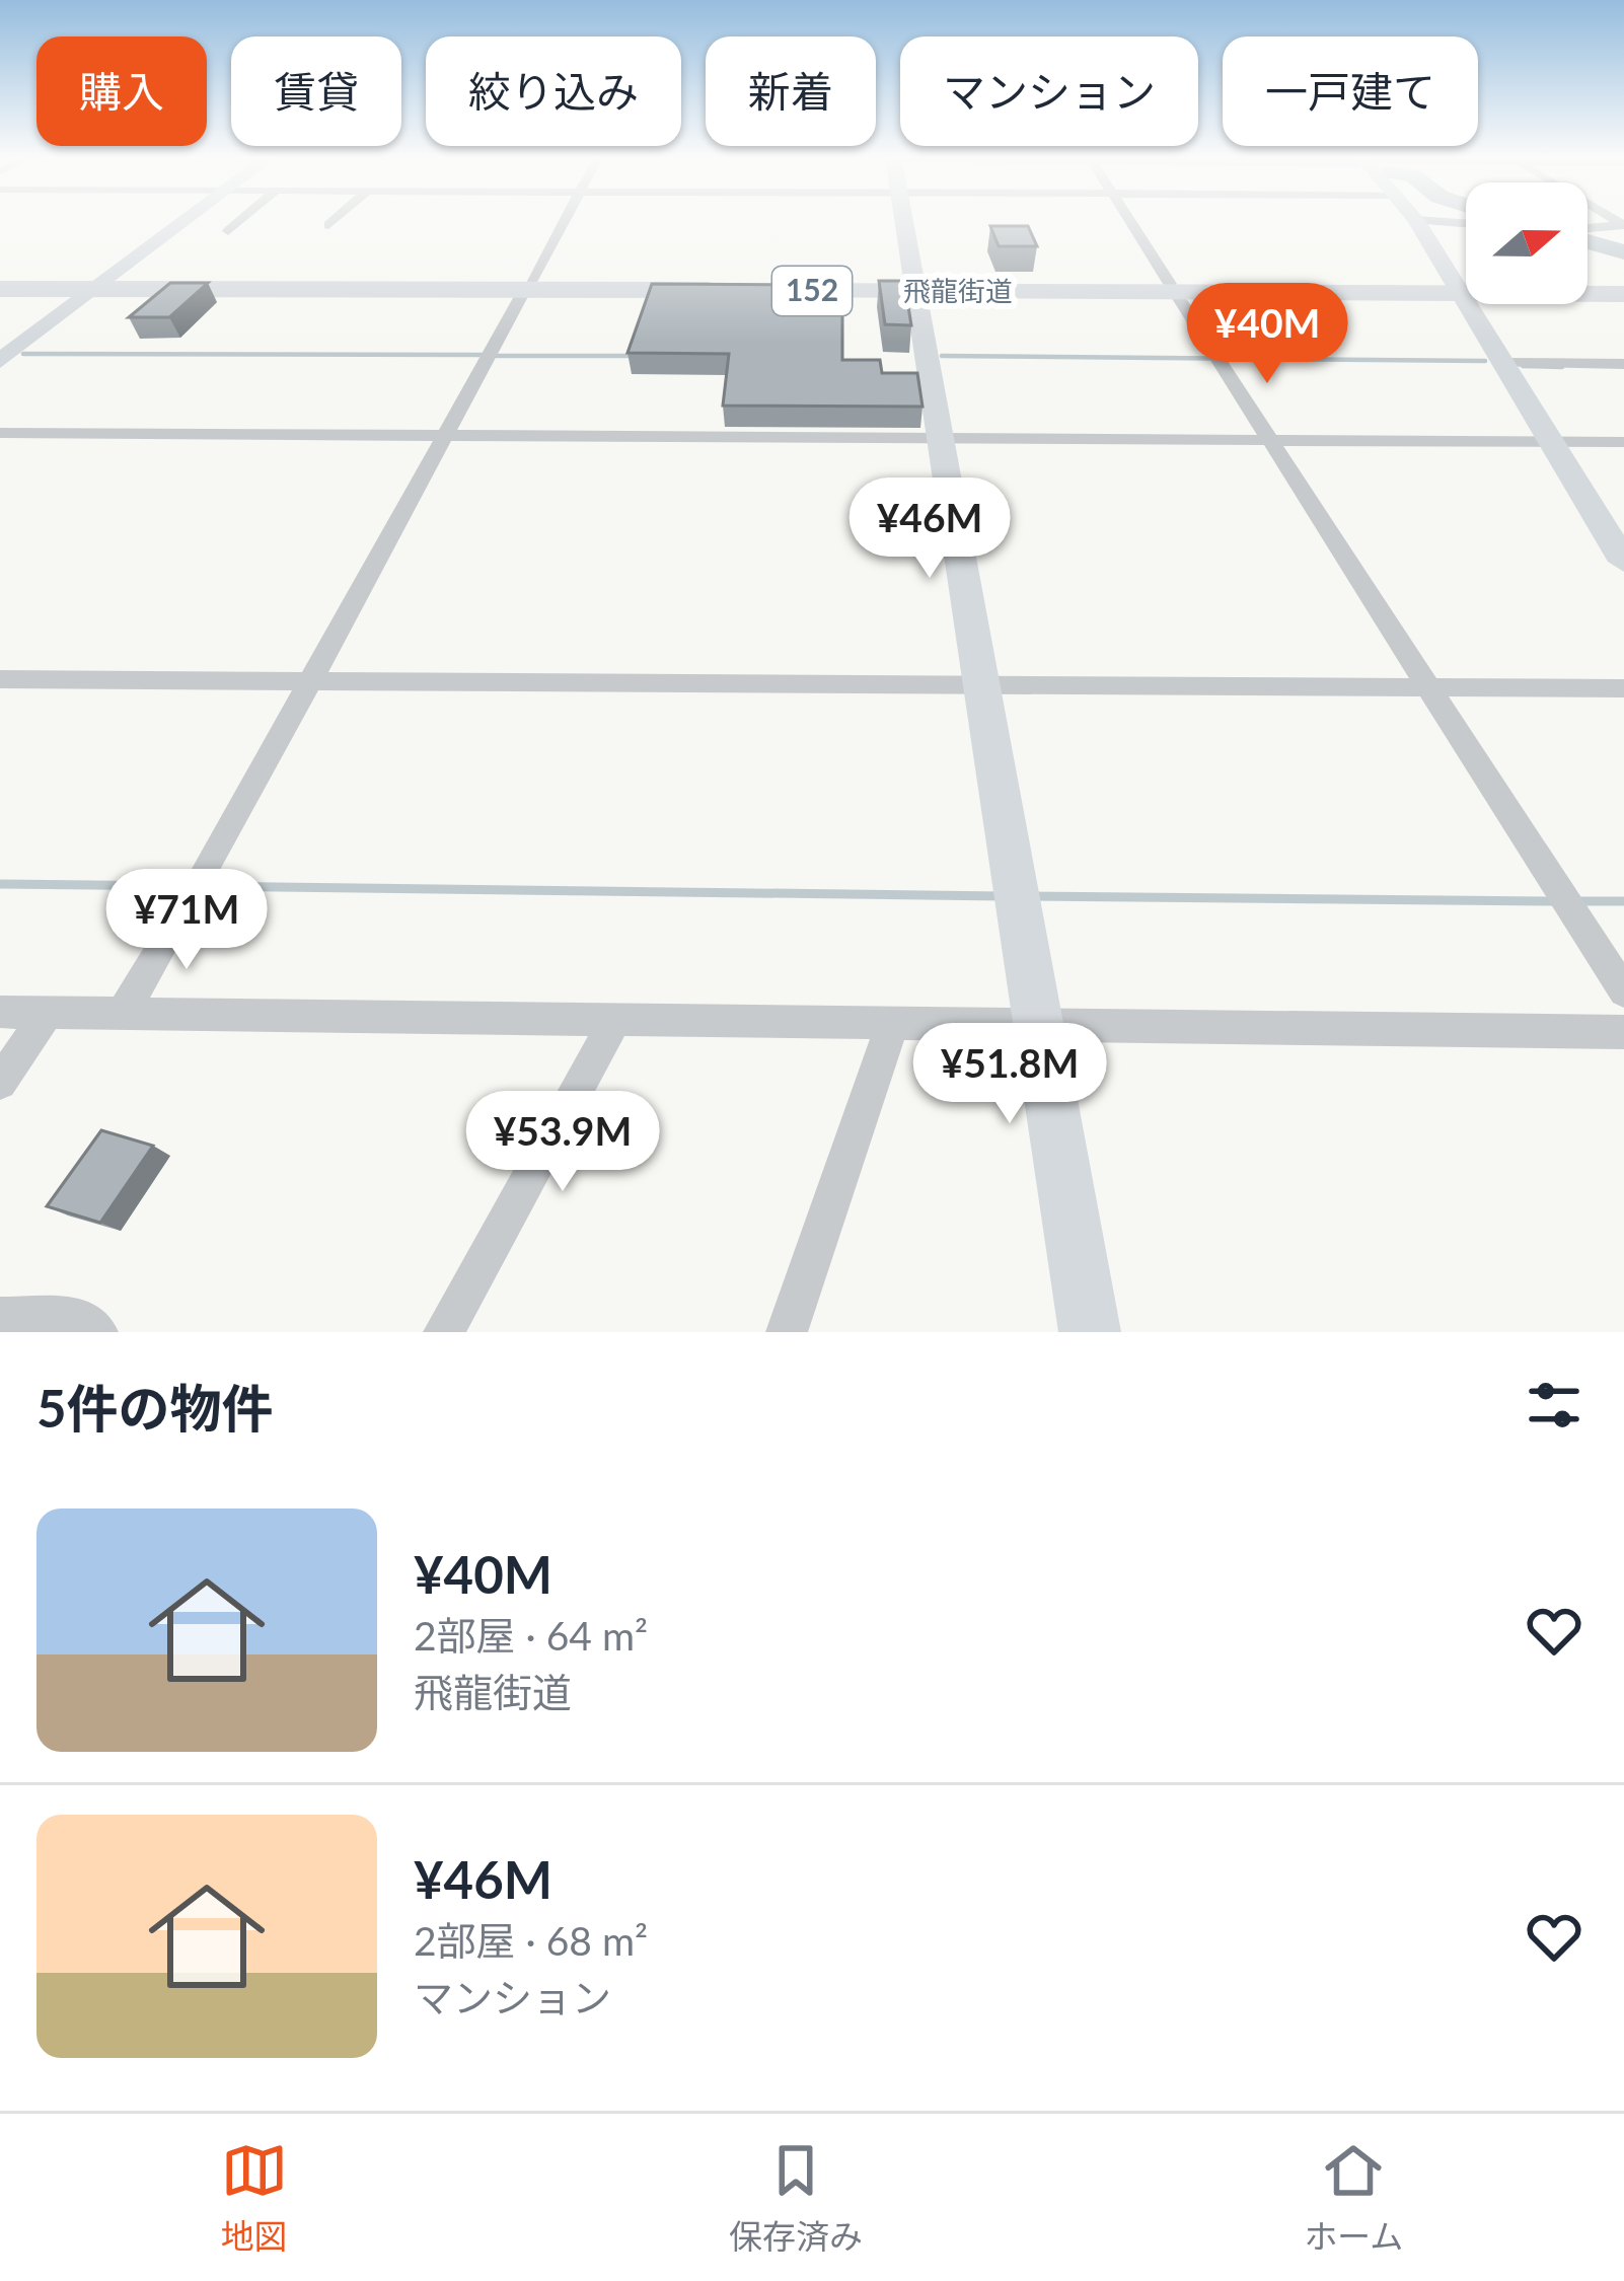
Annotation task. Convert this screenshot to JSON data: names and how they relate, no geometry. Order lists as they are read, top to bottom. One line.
{"streets":{"highway":["152","飛龍街道"]},"north":"right","page":{"chip":["購入","賃貸","絞り込み","新着","マンション","一戸建て"],"price":["¥40M","¥46M","¥71M","¥51.8M","¥53.9M"],"heading":"5件の物件","list":[{"name":"¥40M","note":"2部屋 · 64 m² · 飛龍街道"},{"name":"¥46M","note":"2部屋 · 68 m² · マンション"}],"tabs":["地図","保存済み","ホーム"]}}
